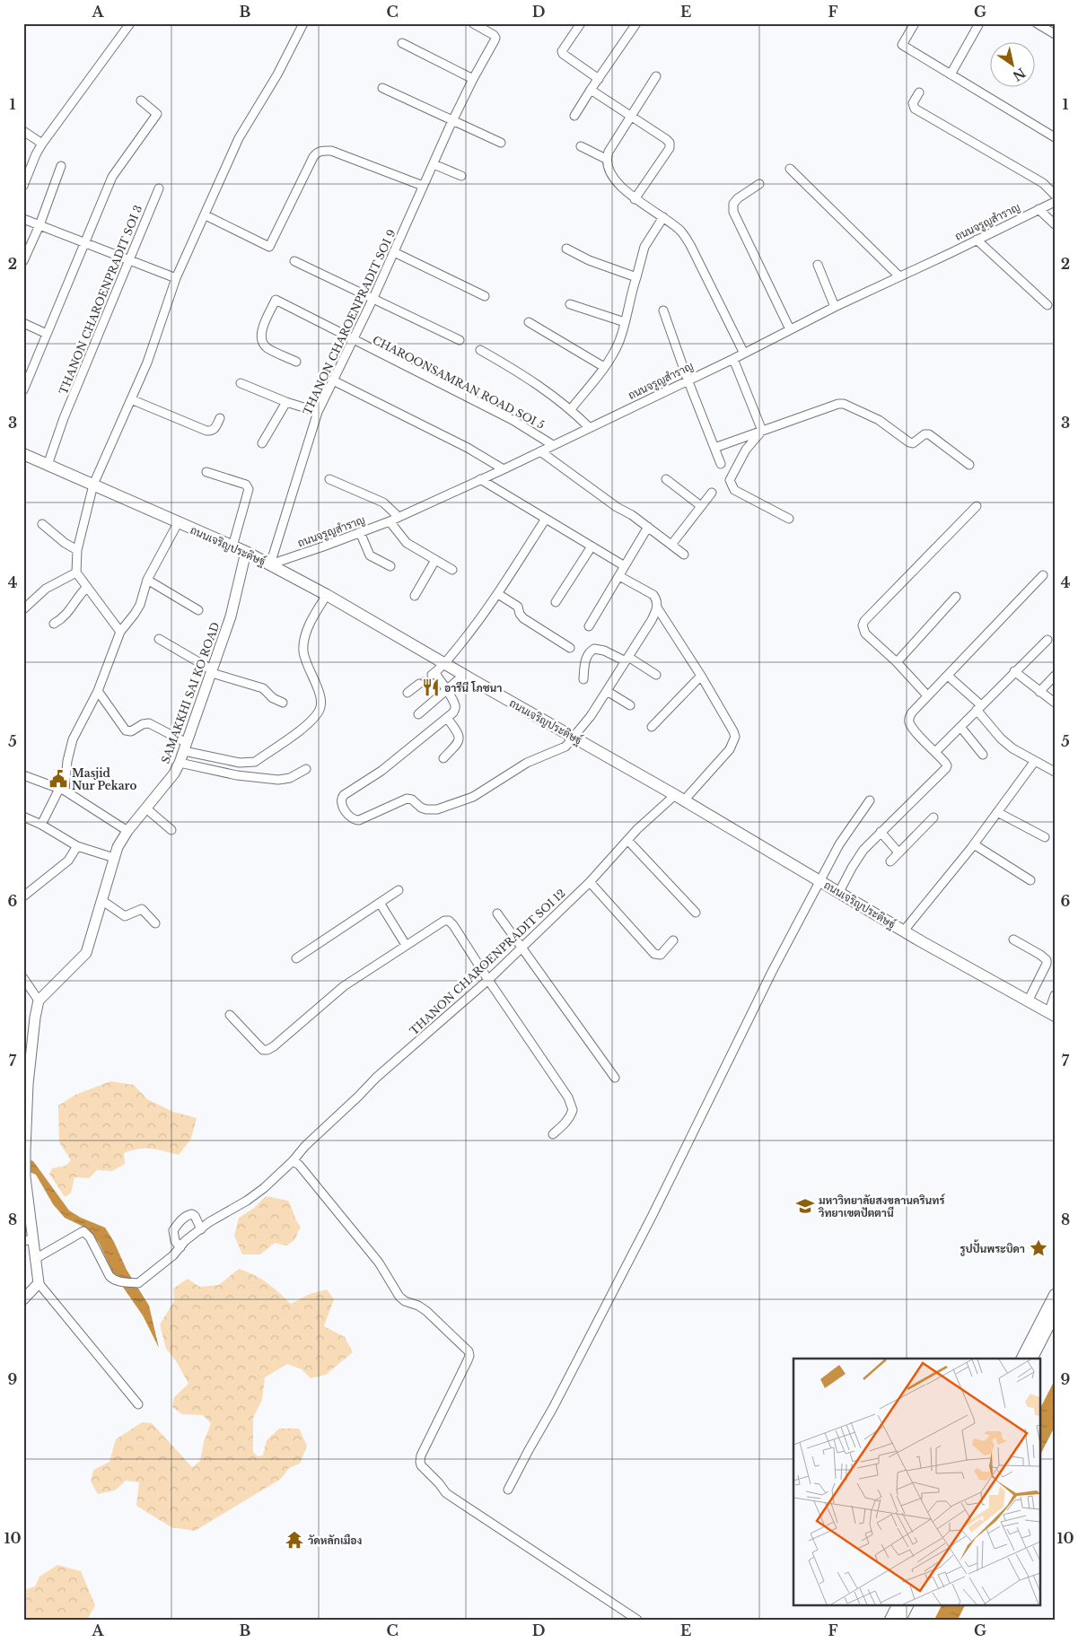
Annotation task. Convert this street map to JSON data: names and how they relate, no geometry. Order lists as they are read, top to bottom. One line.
{"streets":{"main road":["ถนนเจริญประดิษฐ์"],"street":["ถนนจรูญสำราญ","THANON CHAROENPRADIT SOI 3","THANON CHAROENPRADIT SOI 9","CHAROONSAMRAN ROAD SOI 5","SAMAKKHI SAI KO ROAD","THANON CHAROENPRADIT SOI 12"]},"crossings":[["ถนนจรูญสำราญ","THANON CHAROENPRADIT SOI 9"],["ถนนจรูญสำราญ","CHAROONSAMRAN ROAD SOI 5"],["ถนนจรูญสำราญ","ถนนเจริญประดิษฐ์"],["THANON CHAROENPRADIT SOI 3","ถนนเจริญประดิษฐ์"],["THANON CHAROENPRADIT SOI 9","CHAROONSAMRAN ROAD SOI 5"],["THANON CHAROENPRADIT SOI 9","ถนนเจริญประดิษฐ์"],["ถนนเจริญประดิษฐ์","SAMAKKHI SAI KO ROAD"],["ถนนเจริญประดิษฐ์","THANON CHAROENPRADIT SOI 12"]],"places":{"restaurant":["อารีนี โภชนา"],"public building":["Masjid Nur Pekaro"],"school or university":["มหาวิทยาลัยสงขลานครินทร์ วิทยาเขตปัตตานี"],"place":["รูปปั้นพระบิดา"],"temple":["วัดหลักเมือง"]},"north":"bottom right","grid":{"columns":["A","B","C","D","E","F","G"],"rows":["1","2","3","4","5","6","7","8","9","10"]}}
